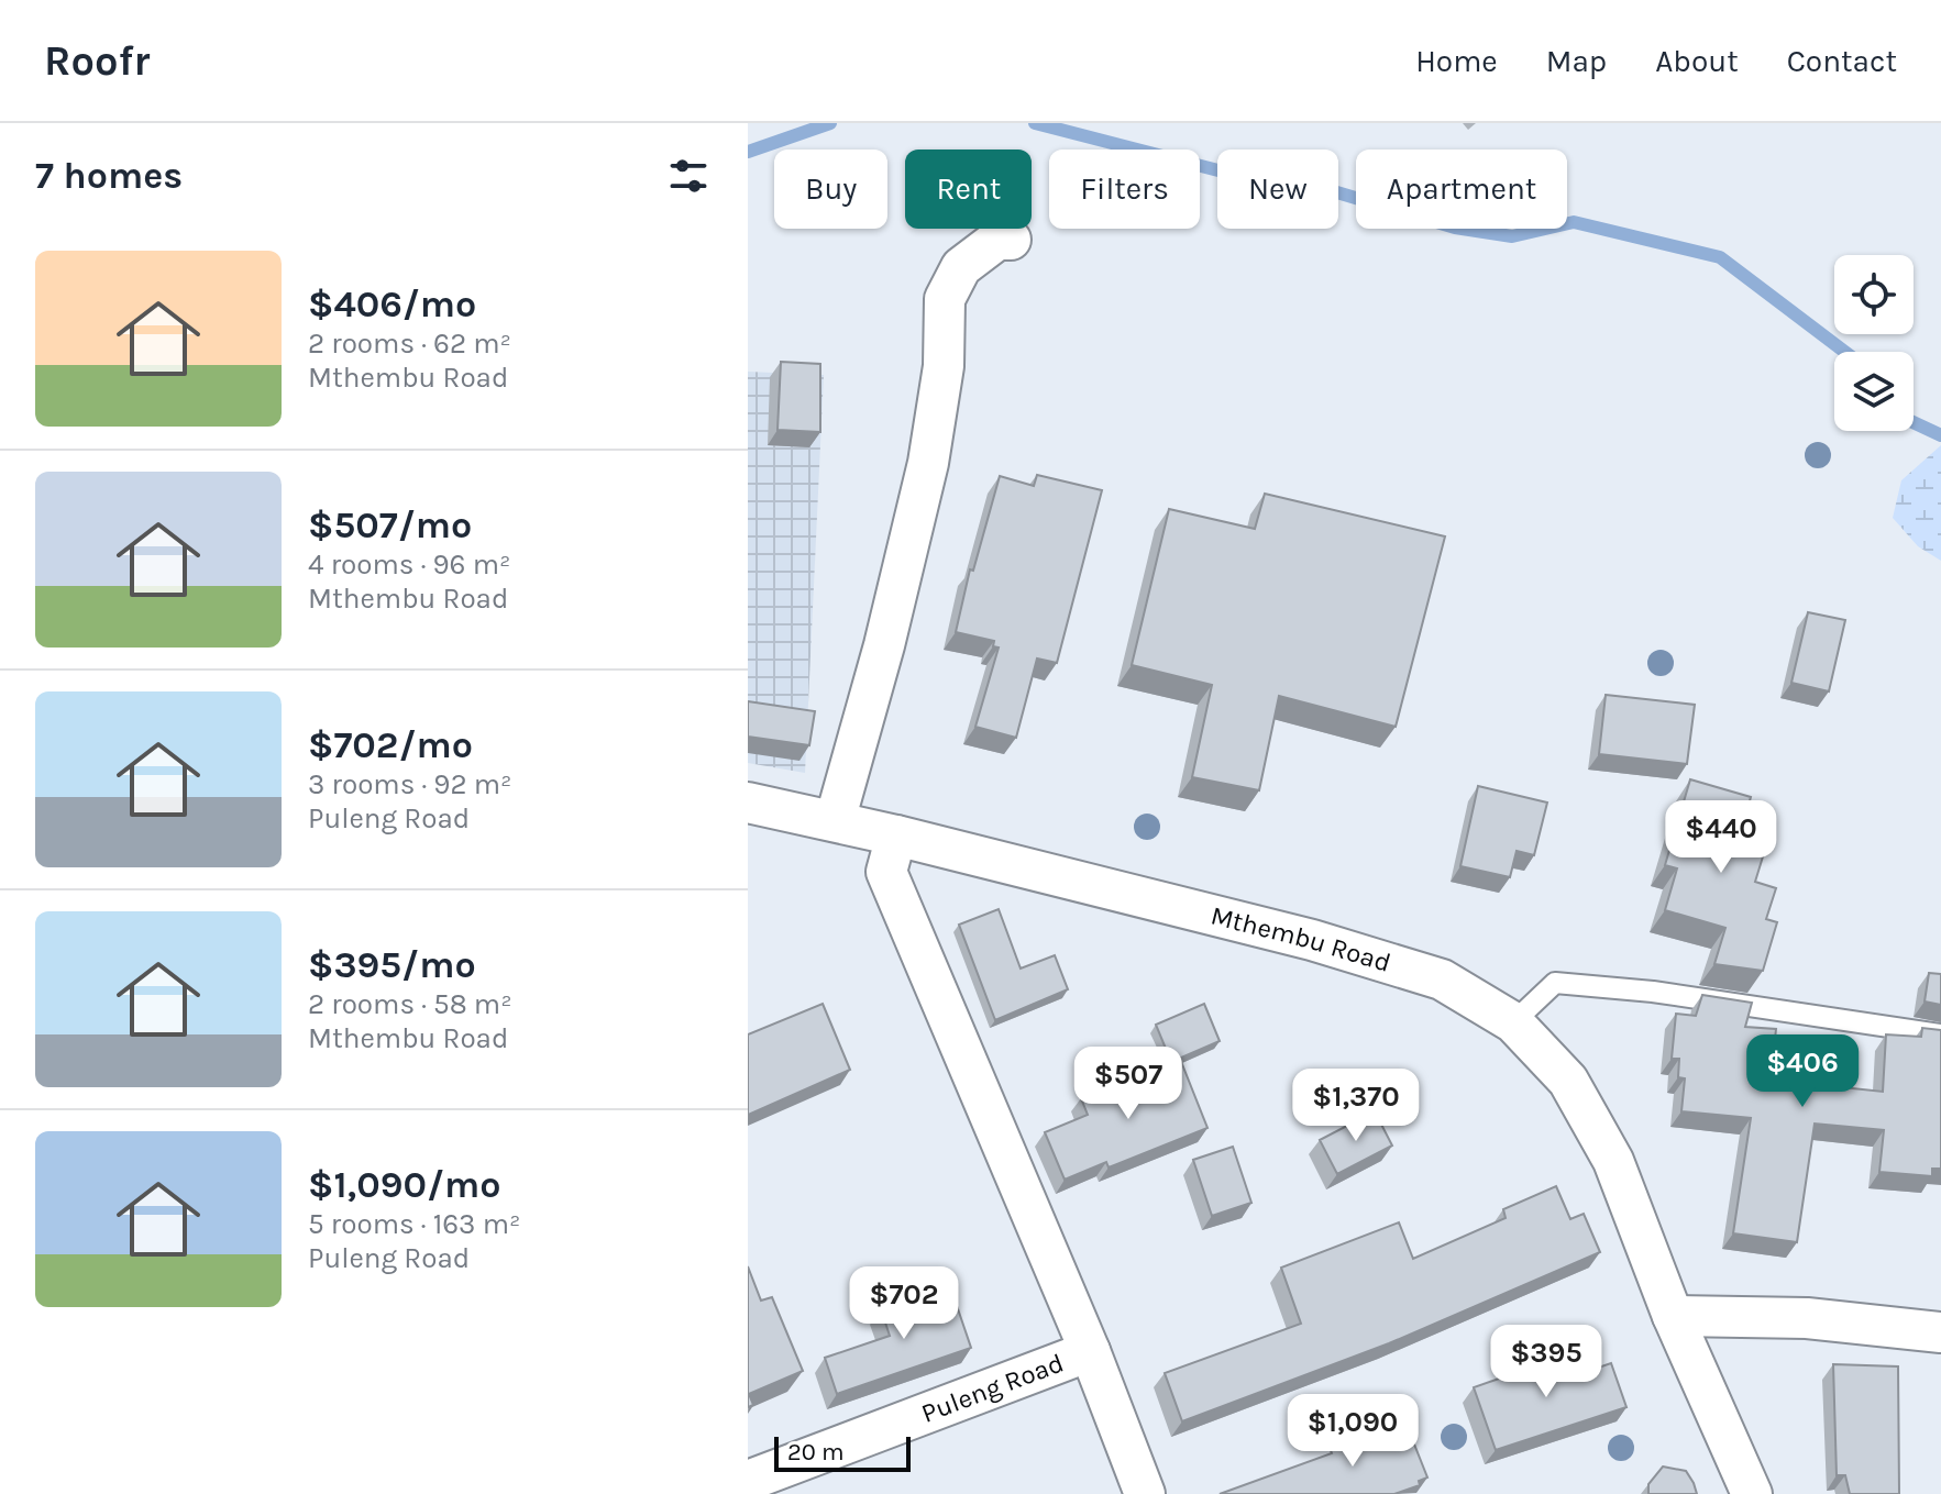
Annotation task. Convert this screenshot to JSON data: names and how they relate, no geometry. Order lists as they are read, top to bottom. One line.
{"streets":{"street":["Mthembu Road","Puleng Road"]},"scale_bar":"20 m","page":{"header":"Roofr","nav":["Home","Map","About","Contact"],"heading":"7 homes","chip":["Buy","Rent","Filters","New","Apartment"],"list":[{"name":"$406/mo","note":"2 rooms · 62 m² · Mthembu Road"},{"name":"$507/mo","note":"4 rooms · 96 m² · Mthembu Road"},{"name":"$702/mo","note":"3 rooms · 92 m² · Puleng Road"},{"name":"$395/mo","note":"2 rooms · 58 m² · Mthembu Road"},{"name":"$1,090/mo","note":"5 rooms · 163 m² · Puleng Road"}],"price":["$440","$406","$507","$1,370","$702","$395","$1,090"],"scale":"20 m"}}
